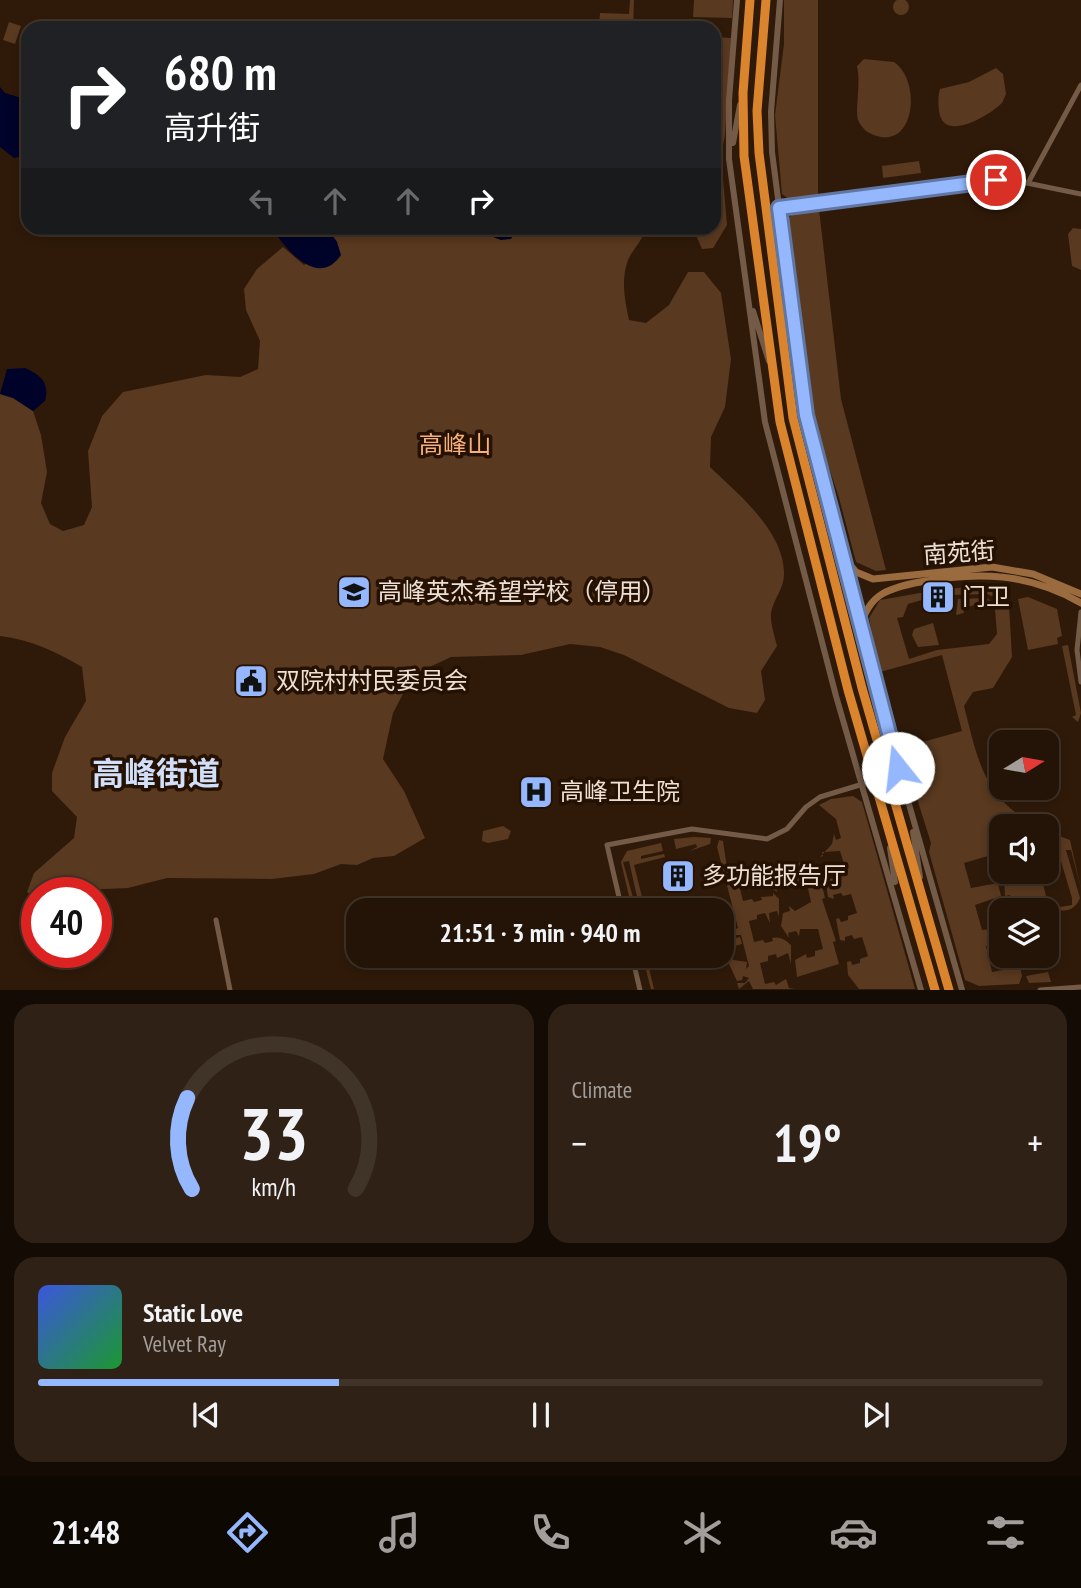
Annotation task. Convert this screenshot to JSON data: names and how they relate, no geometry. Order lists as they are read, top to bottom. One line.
{"streets":{"main road":["南苑街"]},"districts":["高峰街道"],"parks":["高峰山"],"places":{"school or university":["高峰英杰希望学校（停用）"],"building":["门卫","多功能报告厅"],"public building":["双院村村民委员会"],"hospital":["高峰卫生院"]},"north":"right","page":{"turn":["680 m","高升街"],"limit":"40","trip":"21:51 · 3 min · 940 m","tile":"Climate","heat":["−","19°","+"],"song":["Static Love","Velvet Ray"],"tabs":"21:48","gauge":["33","km/h"]}}
